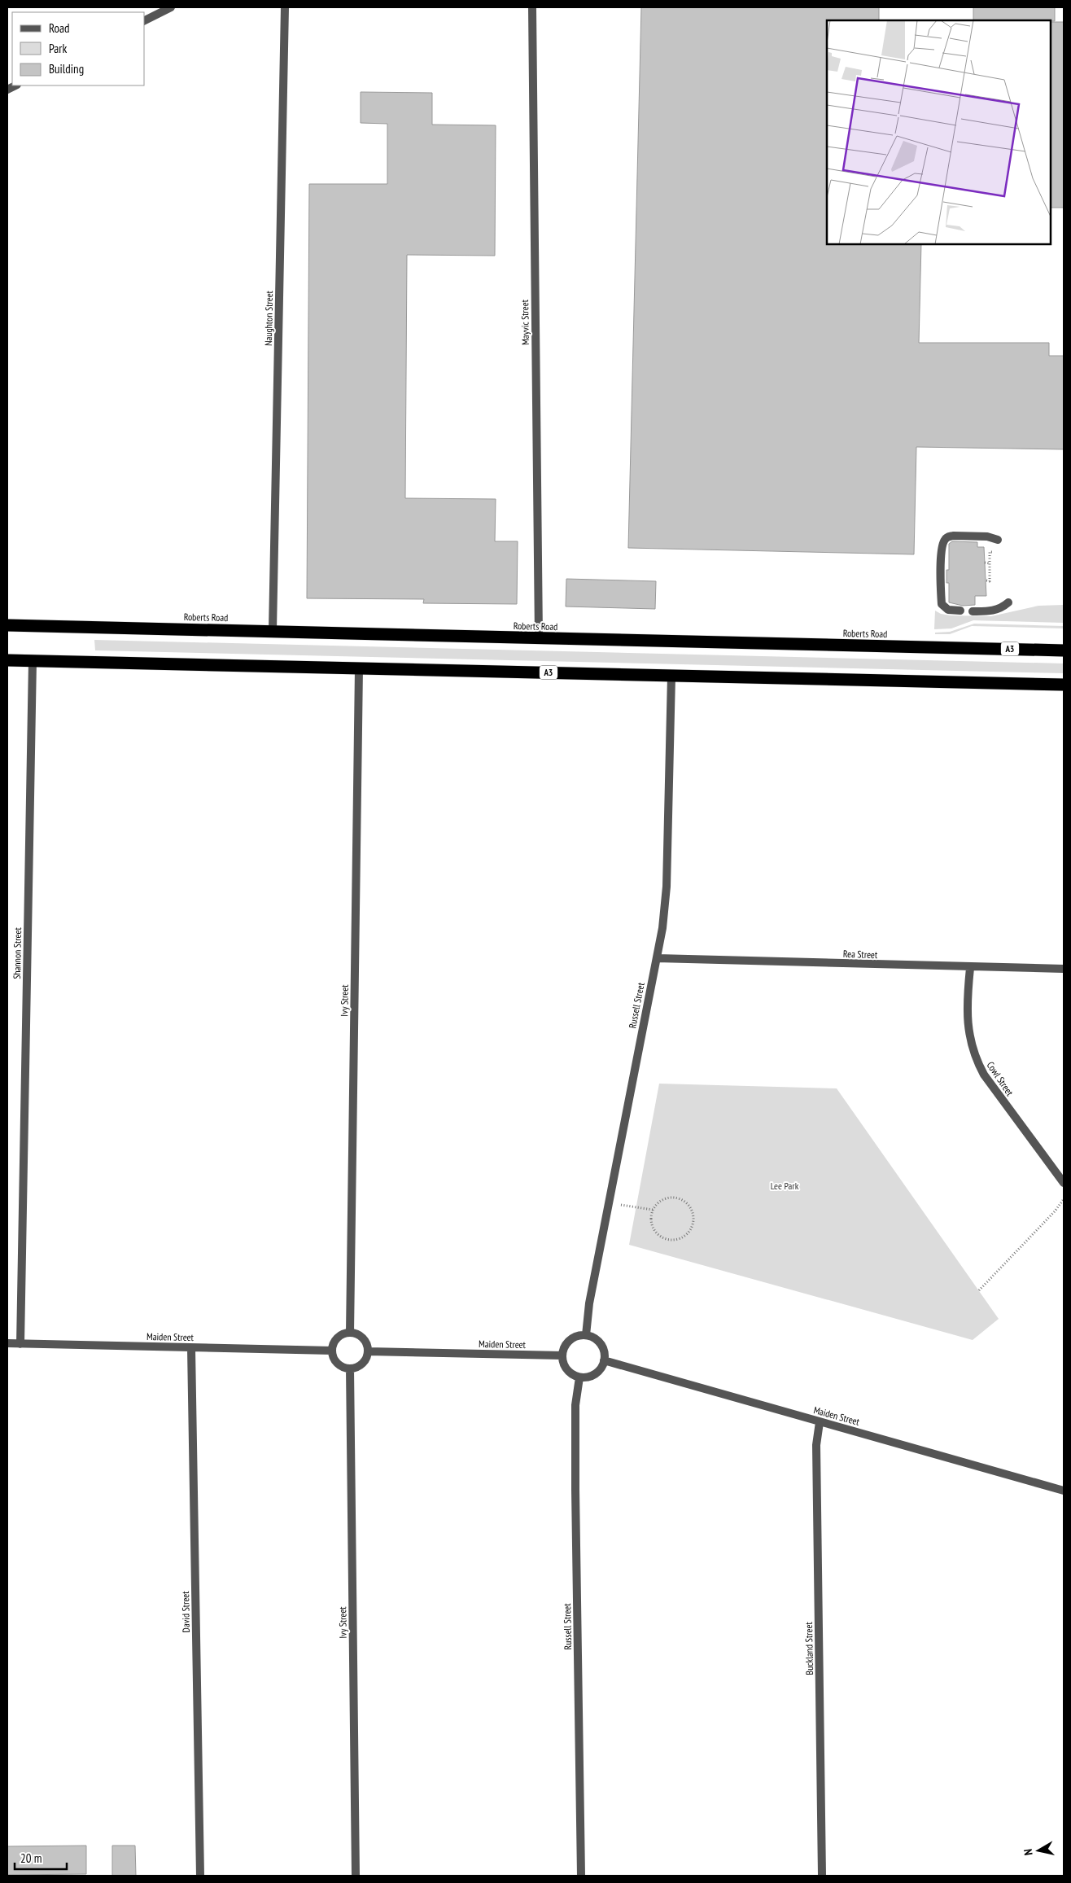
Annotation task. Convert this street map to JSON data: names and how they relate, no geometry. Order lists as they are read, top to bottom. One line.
{"streets":{"highway":["Roberts Road","A3"],"street":["Naughton Street","Mayvic Street","Shannon Street","Rea Street","Ivy Street","Russell Street","Cowl Street","Maiden Street","David Street","Buckland Street"]},"crossings":[["Naughton Street","Roberts Road"],["Mayvic Street","Roberts Road"],["A3","Shannon Street"],["A3","Ivy Street"],["A3","Russell Street"],["Shannon Street","Maiden Street"],["Rea Street","Russell Street"],["Rea Street","Cowl Street"],["Ivy Street","Maiden Street"],["Russell Street","Maiden Street"],["Maiden Street","David Street"],["Maiden Street","Buckland Street"]],"parks":["Lee Park"],"legend":["Road","Park","Building"],"scale_bar":"20 m","north":"left"}
